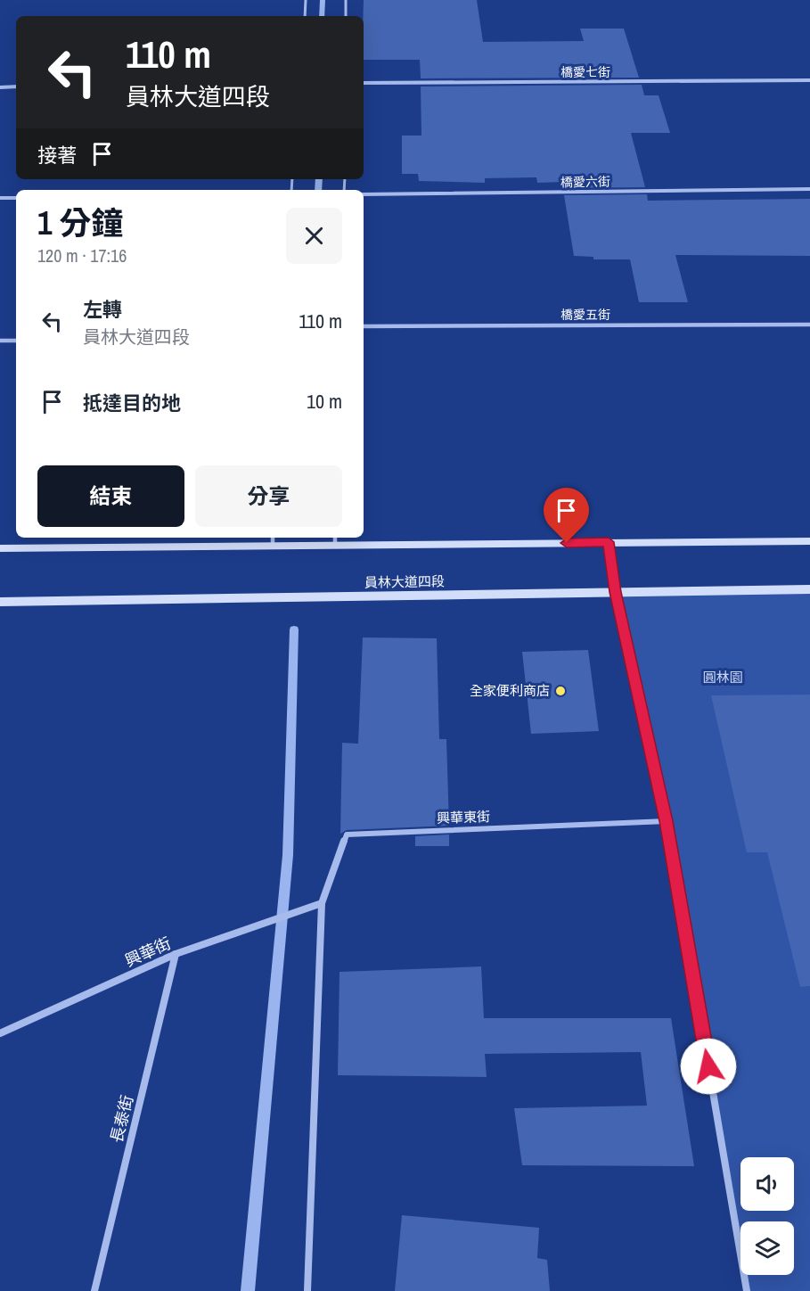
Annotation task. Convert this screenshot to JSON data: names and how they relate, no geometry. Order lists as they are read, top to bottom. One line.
{"streets":{"main road":["員林大道四段"],"street":["橋愛七街","橋愛六街","橋愛五街","興華東街","興華街","長泰街"]},"crossings":[["興華東街","興華街"],["興華街","長泰街"]],"parks":["圓林園"],"places":["全家便利商店"],"page":{"turn":["110 m","員林大道四段"],"then":"接著","heading":["1 分鐘","120 m · 17:16"],"list":[{"name":"左轉","note":"員林大道四段","value":"110 m"},{"name":"抵達目的地","value":"10 m"}],"buttons":["結束","分享"]}}
